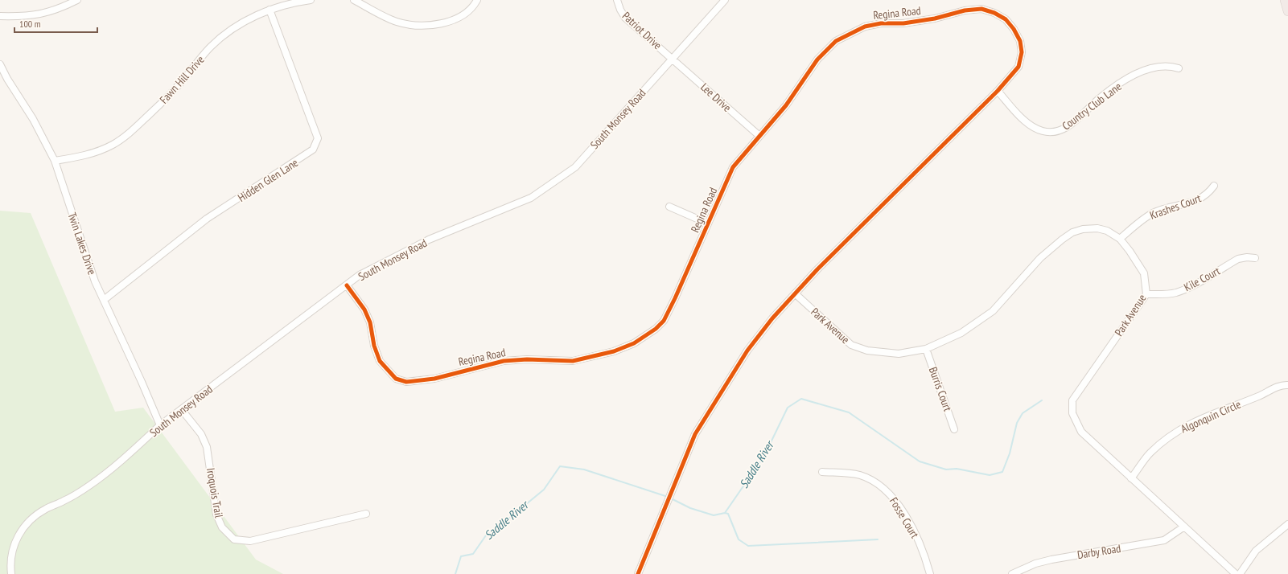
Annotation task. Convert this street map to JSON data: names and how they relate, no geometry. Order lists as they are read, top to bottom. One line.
{"streets":{"street":["Regina Road","Patriot Drive","Fawn Hill Drive","Lee Drive","Country Club Lane","South Monsey Road","Hidden Glen Lane","Krashes Court","Twin Lakes Drive","Kile Court","Park Avenue","Burris Court","Algonquin Circle","Iroquois Trail","Fosse Court","Darby Road"]},"crossings":[["Regina Road","Lee Drive"],["Regina Road","Country Club Lane"],["Regina Road","South Monsey Road"],["Regina Road","Park Avenue"],["Patriot Drive","Lee Drive"],["Patriot Drive","South Monsey Road"],["Fawn Hill Drive","Hidden Glen Lane"],["Fawn Hill Drive","Twin Lakes Drive"],["Lee Drive","South Monsey Road"],["South Monsey Road","Twin Lakes Drive"],["South Monsey Road","Iroquois Trail"],["Hidden Glen Lane","Twin Lakes Drive"],["Krashes Court","Park Avenue"],["Kile Court","Park Avenue"],["Park Avenue","Burris Court"],["Park Avenue","Algonquin Circle"],["Park Avenue","Darby Road"]],"water":["Saddle River"],"scale_bar":"100 m"}
